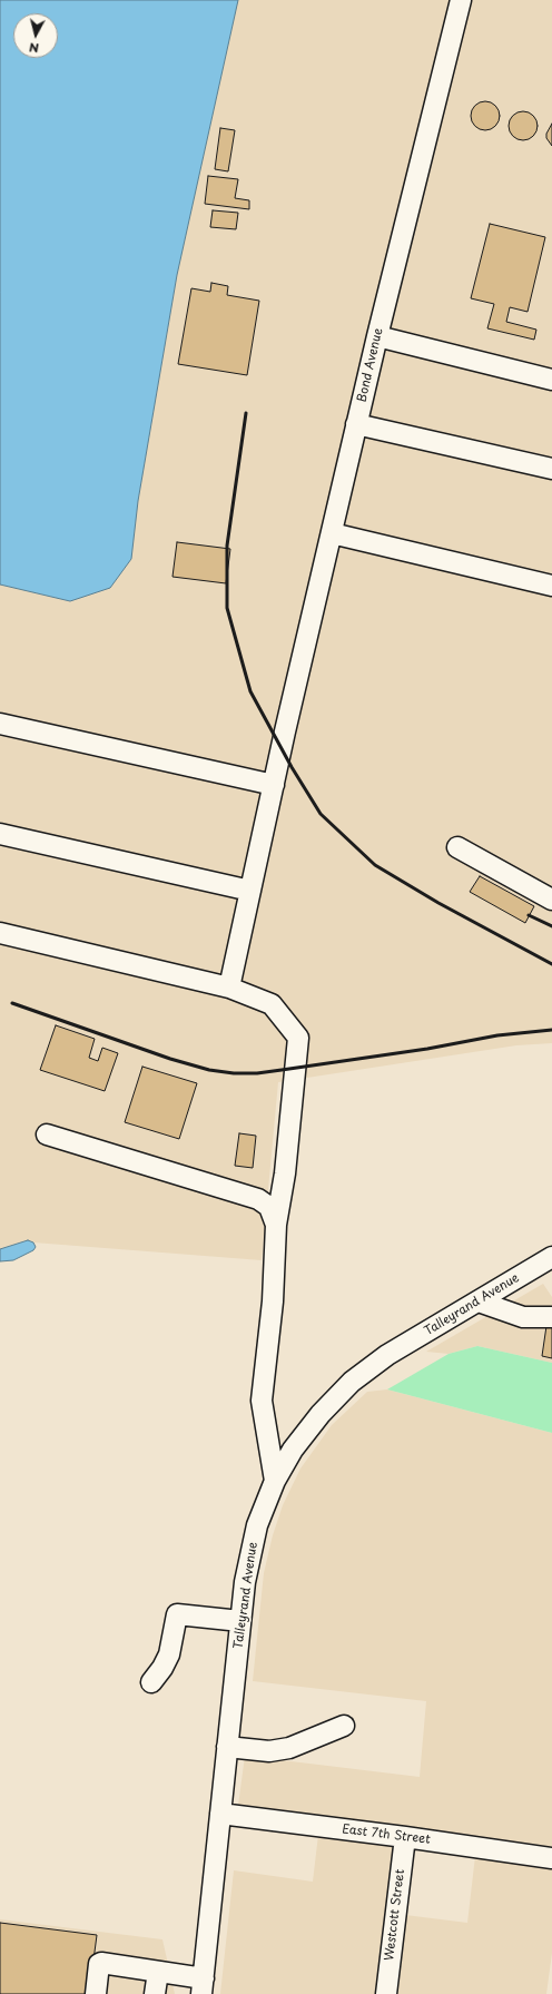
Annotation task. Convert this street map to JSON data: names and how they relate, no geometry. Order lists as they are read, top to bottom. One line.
{"streets":{"street":["Bond Avenue","Talleyrand Avenue","East 7th Street","Westcott Street"]},"crossings":[["Talleyrand Avenue","East 7th Street"],["East 7th Street","Westcott Street"]],"north":"bottom"}
